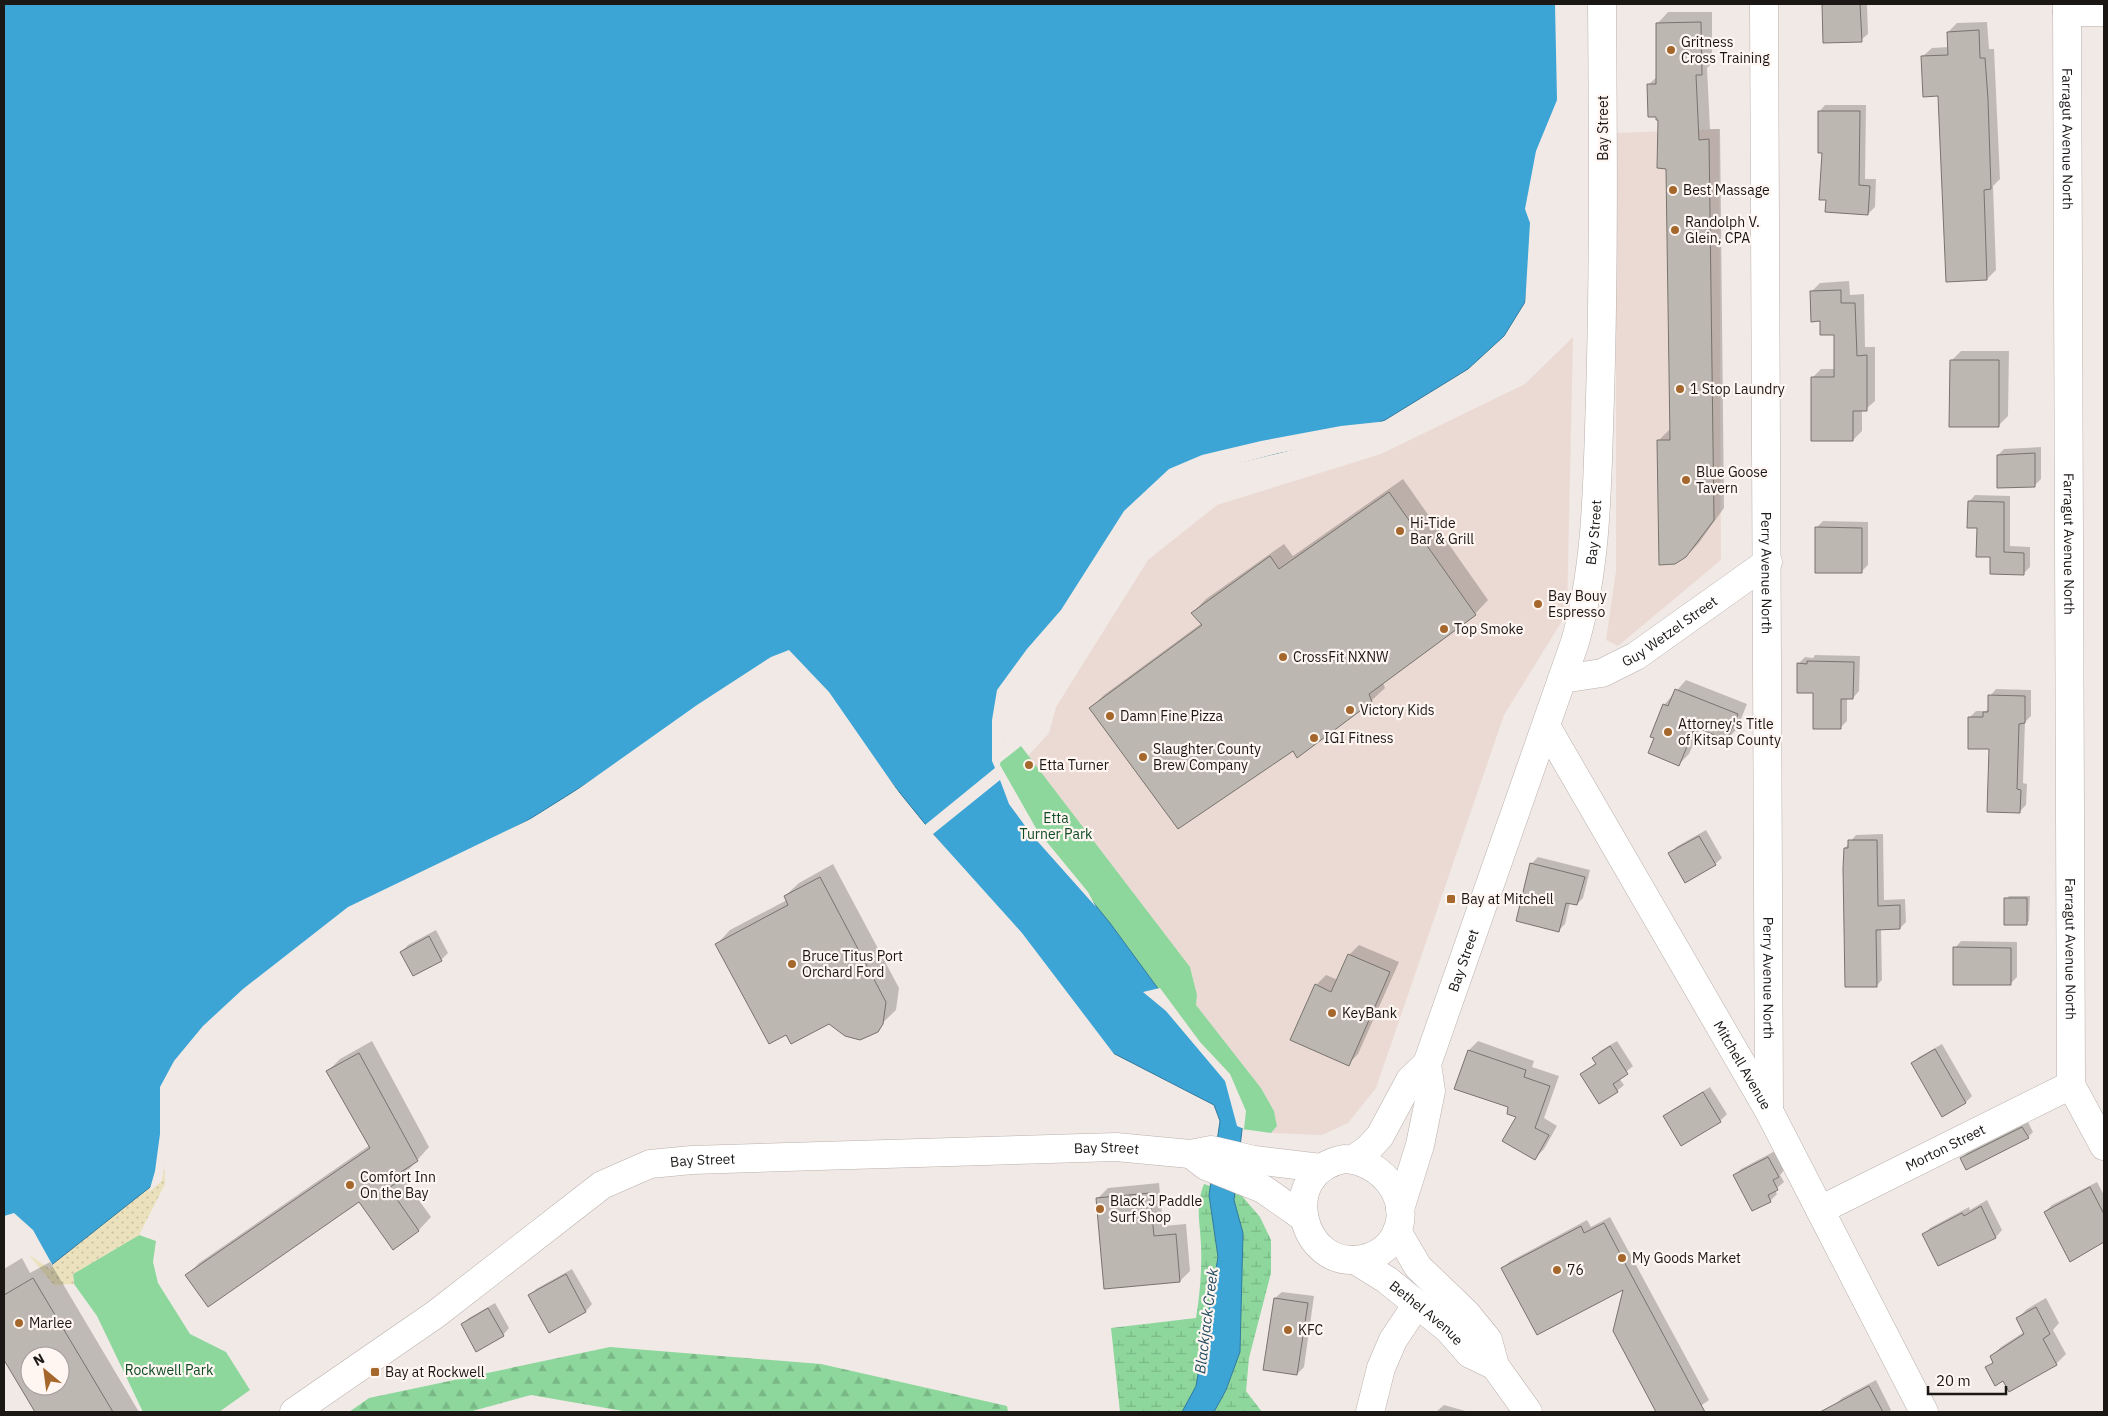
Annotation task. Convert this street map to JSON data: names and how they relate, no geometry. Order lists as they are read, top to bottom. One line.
{"streets":{"street":["Bay Street","Farragut Avenue North","Perry Avenue North","Guy Wetzel Street","Mitchell Avenue","Morton Street","Bethel Avenue"]},"crossings":[["Bay Street","Guy Wetzel Street"],["Bay Street","Mitchell Avenue"],["Bay Street","Bethel Avenue"],["Farragut Avenue North","Morton Street"],["Perry Avenue North","Guy Wetzel Street"],["Perry Avenue North","Mitchell Avenue"],["Mitchell Avenue","Morton Street"]],"water":["Blackjack Creek"],"parks":["Etta Turner Park","Rockwell Park"],"places":{"other":["Gritness Cross Training","Best Massage","Randolph V. Glein, CPA","1 Stop Laundry","Blue Goose Tavern","Hi-Tide Bar & Grill","Bay Bouy Espresso","Top Smoke","CrossFit NXNW","Victory Kids","Damn Fine Pizza","Attorney's Title of Kitsap County","IGI Fitness","Slaughter County Brew Company","Etta Turner","Bruce Titus Port Orchard Ford","KeyBank","Comfort Inn On the Bay","Black J Paddle Surf Shop","My Goods Market","76","Marlee","KFC"],"transit":["Bay at Mitchell","Bay at Rockwell"]},"scale_bar":"20 m","north":"top left"}
